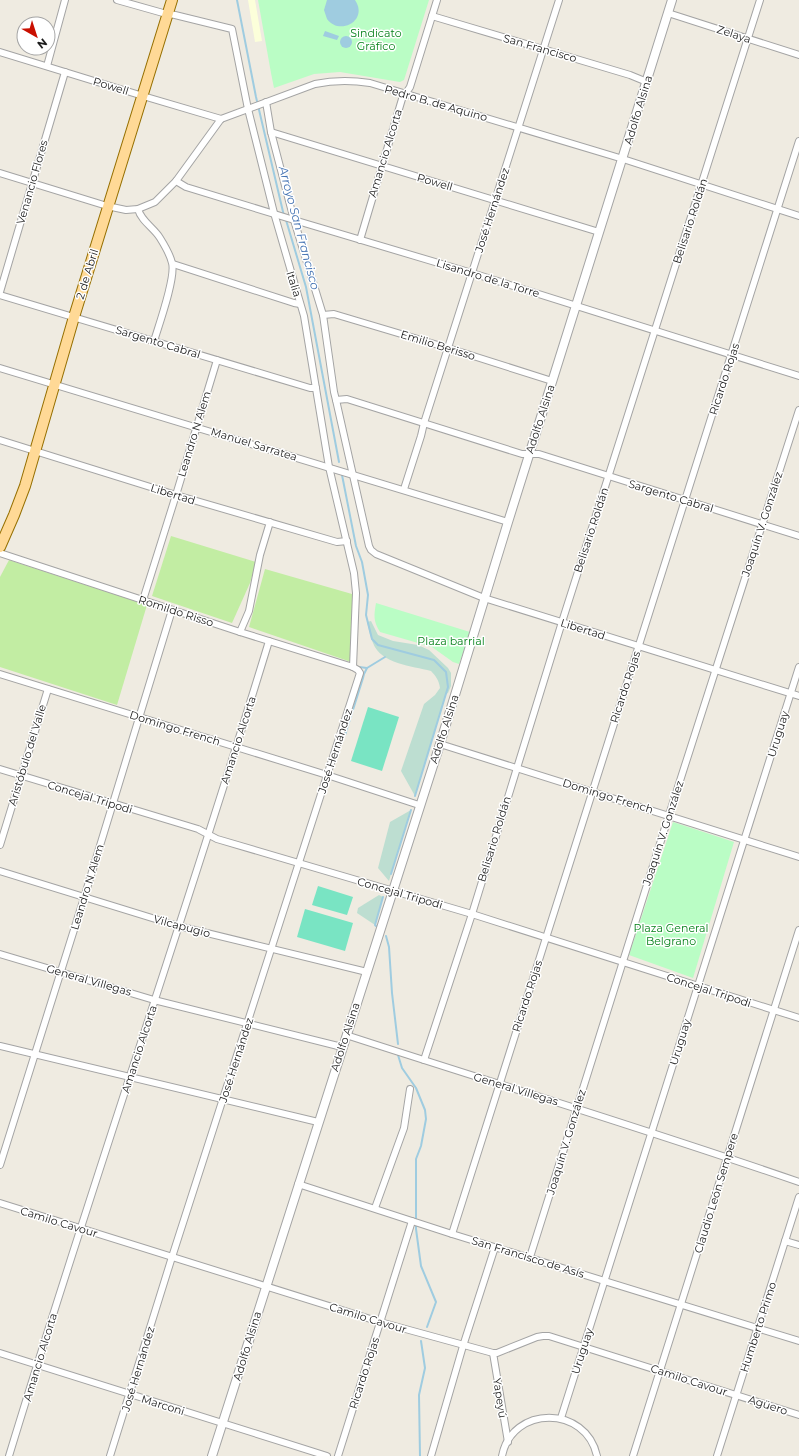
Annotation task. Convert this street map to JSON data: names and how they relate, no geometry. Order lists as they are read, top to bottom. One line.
{"streets":{"main road":["2 de Abril"],"street":["Zelaya","San Francisco","Powell","Pedro B. de Aquino","Adolfo Alsina","Amancio Alcorta","Venancio Flores","José Hernández","Belisario Roldán","Lisandro de la Torre","Italia","Sargento Cabral","Emilio Berisso","Ricardo Rojas","Leandro N Alem","Manuel Sarratea","Libertad","Joaquín V. González","Romildo Risso","Domingo French","Uruguay","Aristóbulo del Valle","Concejal Tripodi","Vilcapugio","General Villegas","Claudio León Sempere","Camilo Cavour","San Francisco de Asís","Humberto Primo","Yapeyú","Marconi","Agüero"]},"crossings":[["Zelaya","Adolfo Alsina"],["Zelaya","Belisario Roldán"],["San Francisco","Adolfo Alsina"],["San Francisco","Amancio Alcorta"],["San Francisco","José Hernández"],["Powell","Pedro B. de Aquino"],["Powell","Adolfo Alsina"],["Powell","Amancio Alcorta"],["Powell","Venancio Flores"],["Powell","José Hernández"],["Powell","2 de Abril"],["Powell","Italia"],["Pedro B. de Aquino","Adolfo Alsina"],["Pedro B. de Aquino","Amancio Alcorta"],["Pedro B. de Aquino","José Hernández"],["Pedro B. de Aquino","Belisario Roldán"],["Pedro B. de Aquino","Italia"],["Pedro B. de Aquino","Ricardo Rojas"],["Adolfo Alsina","Lisandro de la Torre"],["Adolfo Alsina","Sargento Cabral"],["Adolfo Alsina","Emilio Berisso"],["Adolfo Alsina","Manuel Sarratea"],["Adolfo Alsina","Libertad"],["Adolfo Alsina","Domingo French"],["Adolfo Alsina","Concejal Tripodi"],["Adolfo Alsina","Vilcapugio"],["Adolfo Alsina","General Villegas"],["Adolfo Alsina","Camilo Cavour"],["Adolfo Alsina","San Francisco de Asís"],["Adolfo Alsina","Marconi"],["Amancio Alcorta","Lisandro de la Torre"],["Amancio Alcorta","Romildo Risso"],["Amancio Alcorta","Domingo French"],["Amancio Alcorta","Concejal Tripodi"],["Amancio Alcorta","Vilcapugio"],["Amancio Alcorta","General Villegas"],["Amancio Alcorta","Camilo Cavour"],["Amancio Alcorta","Marconi"],["Venancio Flores","Sargento Cabral"],["José Hernández","Lisandro de la Torre"],["José Hernández","Italia"],["José Hernández","Sargento Cabral"],["José Hernández","Emilio Berisso"],["José Hernández","Manuel Sarratea"],["José Hernández","Libertad"],["José Hernández","Romildo Risso"],["José Hernández","Domingo French"],["José Hernández","Concejal Tripodi"],["José Hernández","Vilcapugio"],["José Hernández","General Villegas"],["José Hernández","Camilo Cavour"],["José Hernández","Marconi"],["Belisario Roldán","Lisandro de la Torre"],["Belisario Roldán","Sargento Cabral"],["Belisario Roldán","Libertad"],["Belisario Roldán","Domingo French"],["Belisario Roldán","Concejal Tripodi"],["Belisario Roldán","General Villegas"],["2 de Abril","Italia"],["2 de Abril","Sargento Cabral"],["2 de Abril","Manuel Sarratea"],["2 de Abril","Libertad"],["Lisandro de la Torre","Italia"],["Lisandro de la Torre","Ricardo Rojas"],["Italia","Sargento Cabral"],["Italia","Emilio Berisso"],["Italia","Manuel Sarratea"],["Italia","Libertad"],["Sargento Cabral","Ricardo Rojas"],["Sargento Cabral","Leandro N Alem"],["Sargento Cabral","Joaquín V. González"],["Ricardo Rojas","Libertad"],["Ricardo Rojas","Domingo French"],["Ricardo Rojas","Concejal Tripodi"],["Ricardo Rojas","General Villegas"],["Ricardo Rojas","Camilo Cavour"],["Ricardo Rojas","San Francisco de Asís"],["Leandro N Alem","Manuel Sarratea"],["Leandro N Alem","Libertad"],["Leandro N Alem","Romildo Risso"],["Leandro N Alem","Domingo French"],["Leandro N Alem","Concejal Tripodi"],["Leandro N Alem","Vilcapugio"],["Leandro N Alem","General Villegas"],["Libertad","Joaquín V. González"],["Libertad","Uruguay"],["Joaquín V. González","Domingo French"],["Joaquín V. González","Concejal Tripodi"],["Joaquín V. González","General Villegas"],["Joaquín V. González","San Francisco de Asís"],["Domingo French","Uruguay"],["Domingo French","Aristóbulo del Valle"],["Uruguay","Concejal Tripodi"],["Uruguay","General Villegas"],["Uruguay","Camilo Cavour"],["Uruguay","San Francisco de Asís"],["Aristóbulo del Valle","Concejal Tripodi"],["Concejal Tripodi","Claudio León Sempere"],["General Villegas","Claudio León Sempere"],["Claudio León Sempere","Camilo Cavour"],["Claudio León Sempere","San Francisco de Asís"],["Camilo Cavour","Humberto Primo"],["Camilo Cavour","Yapeyú"],["Camilo Cavour","Agüero"],["San Francisco de Asís","Humberto Primo"],["Humberto Primo","Agüero"]],"water":["Arroyo San Francisco"],"parks":["Sindicato Gráfico","Plaza barrial","Plaza General Belgrano"],"north":"bottom right"}
